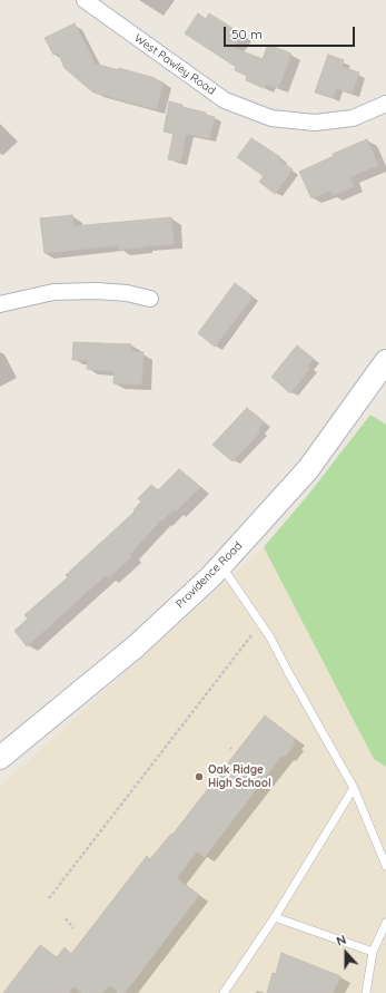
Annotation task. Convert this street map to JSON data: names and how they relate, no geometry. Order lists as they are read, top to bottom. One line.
{"streets":{"street":["West Pawley Road","Providence Road"]},"places":["Oak Ridge High School"],"scale_bar":"50 m","north":"top"}
